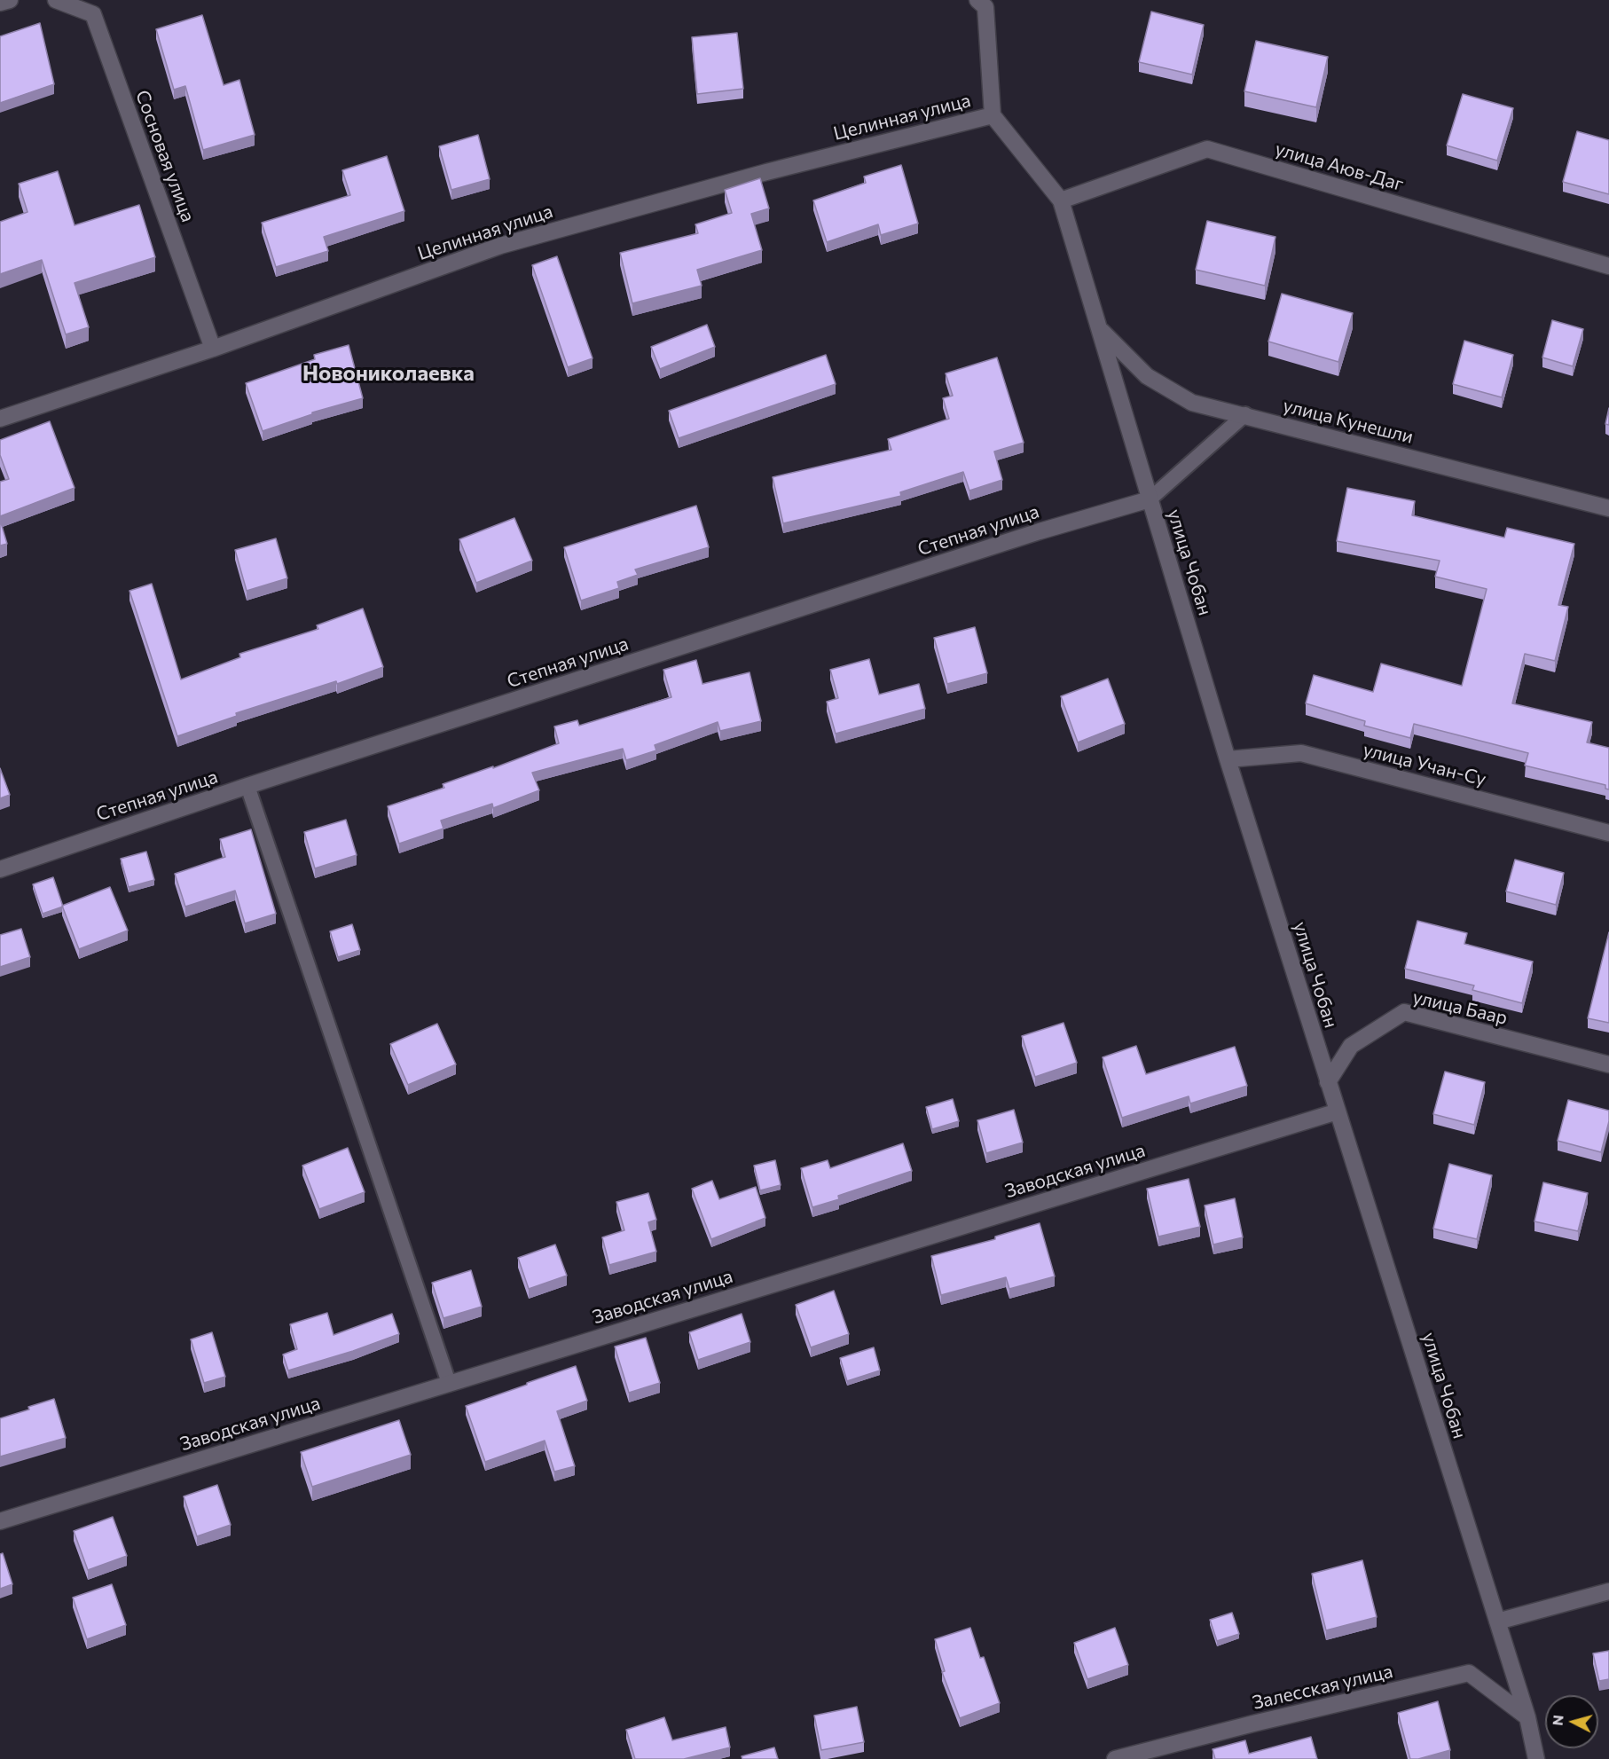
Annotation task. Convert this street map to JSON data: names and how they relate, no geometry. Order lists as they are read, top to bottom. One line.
{"streets":{"street":["Целинная улица","Сосновая улица","улица Аюв-Даг","улица Кунешли","Степная улица","улица Чобан","улица Учан-Су","улица Баар","Заводская улица","Залесская улица"]},"crossings":[["Целинная улица","Сосновая улица"],["улица Аюв-Даг","улица Чобан"],["улица Кунешли","улица Чобан"],["Степная улица","улица Чобан"],["улица Чобан","улица Учан-Су"],["улица Чобан","улица Баар"],["улица Чобан","Заводская улица"],["улица Чобан","Залесская улица"]],"districts":["Новониколаевка"],"north":"left"}
